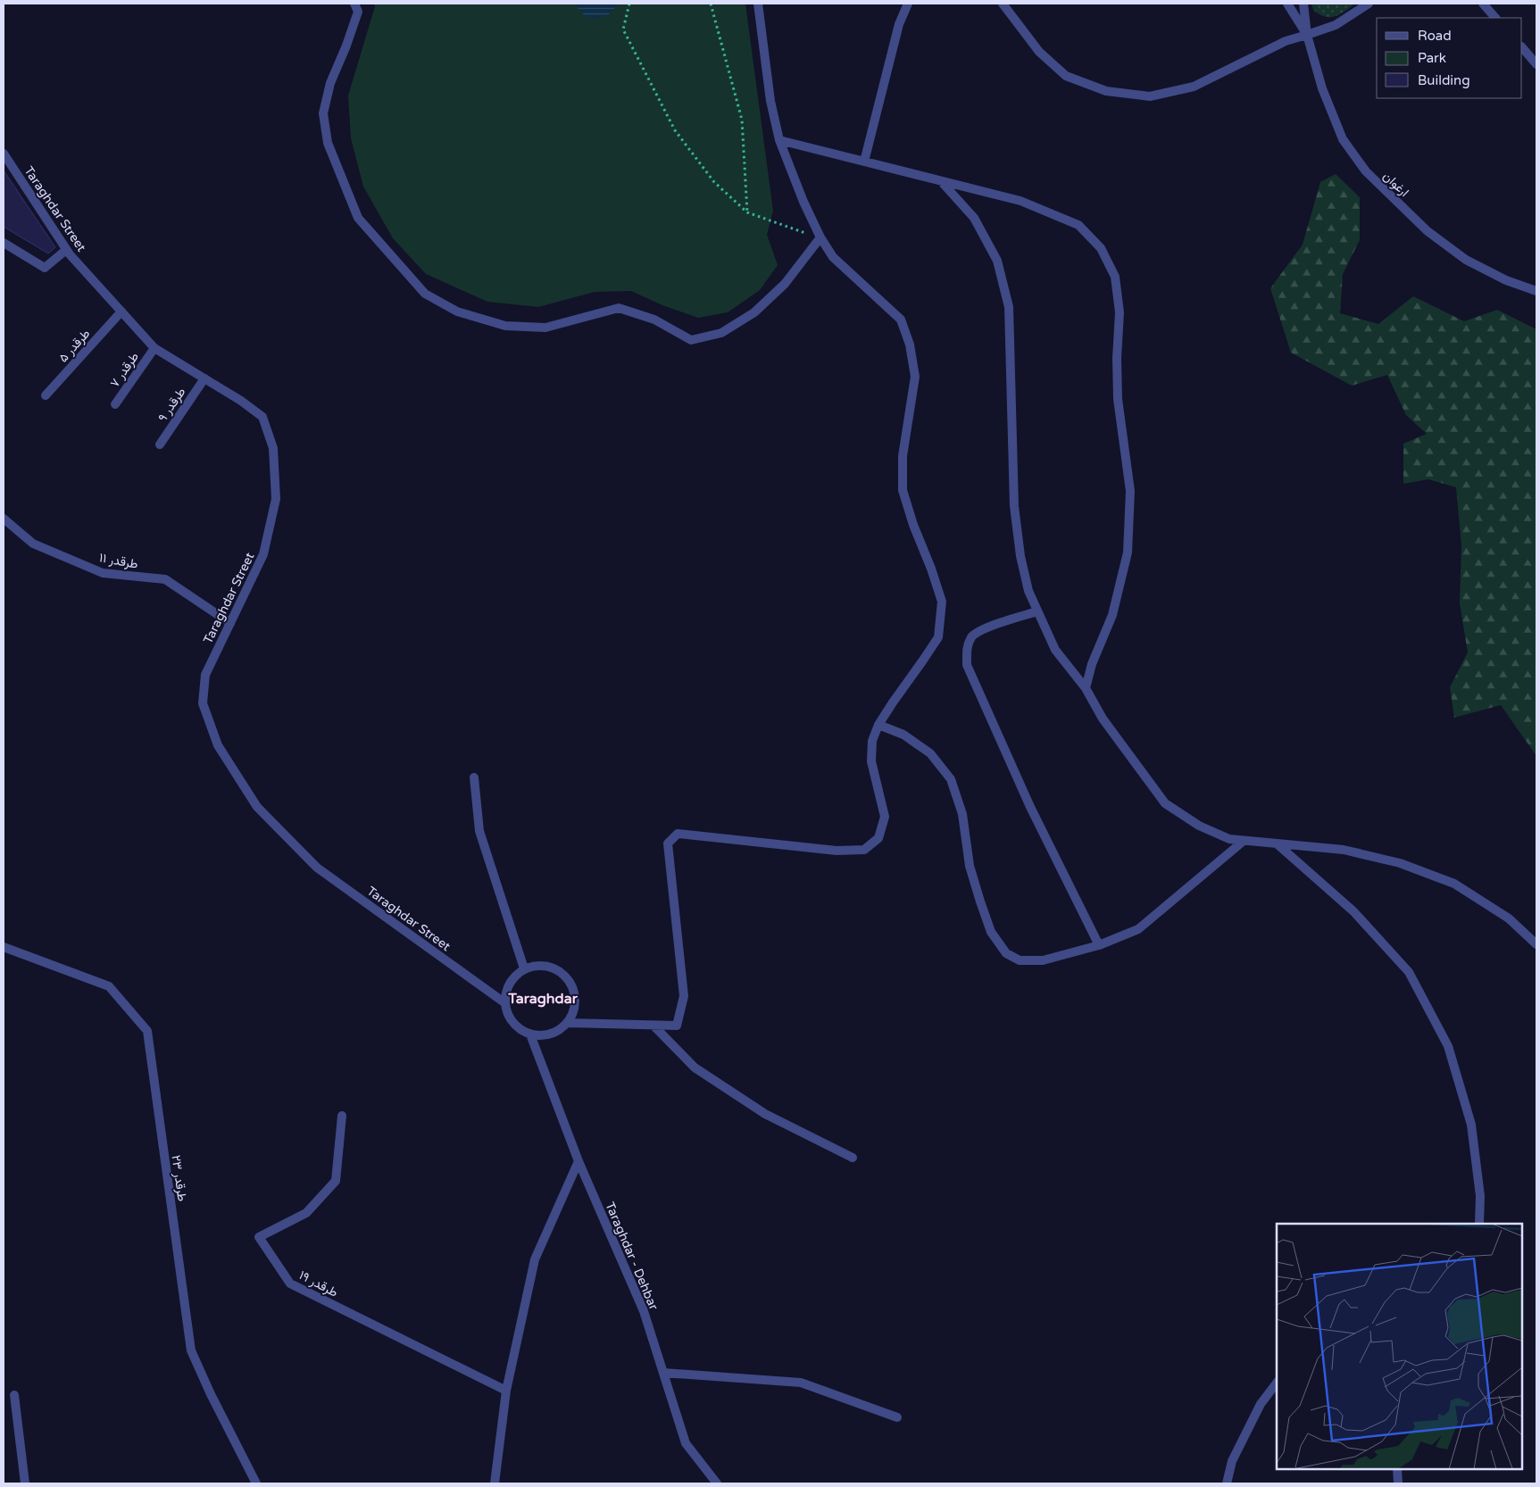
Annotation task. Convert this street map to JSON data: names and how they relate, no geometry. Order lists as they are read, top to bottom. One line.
{"streets":{"street":["ارغوان","Taraghdar Street","طرقدر ۵","طرقدر ۷","طرقدر ۹","طرقدر ۱۱","طرقدر ۲۳","Taraghdar - Dehbar","طرقدر ۱۹"]},"crossings":[["Taraghdar Street","طرقدر ۵"],["Taraghdar Street","طرقدر ۷"],["Taraghdar Street","طرقدر ۹"],["Taraghdar Street","طرقدر ۱۱"],["Taraghdar Street","Taraghdar - Dehbar"]],"districts":["Taraghdar"],"legend":["Road","Park","Building"]}
